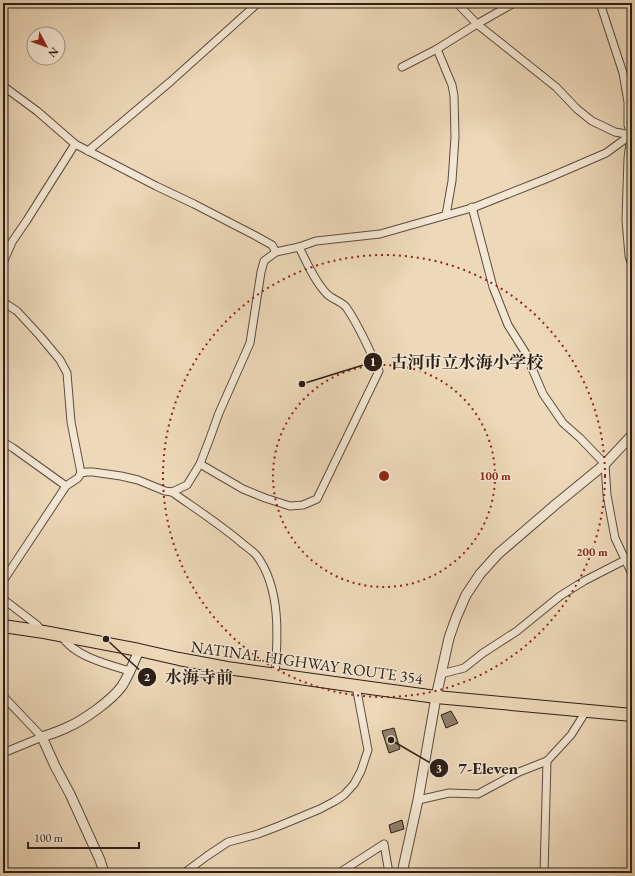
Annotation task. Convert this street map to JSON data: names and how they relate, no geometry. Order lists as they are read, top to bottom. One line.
{"streets":{"highway":["NATINAL HIGHWAY ROUTE 354"]},"places":["古河市立水海小学校","水海寺前","7-Eleven"],"scale_bar":"100 m","north":"bottom right","rings":["100 m","200 m"]}
